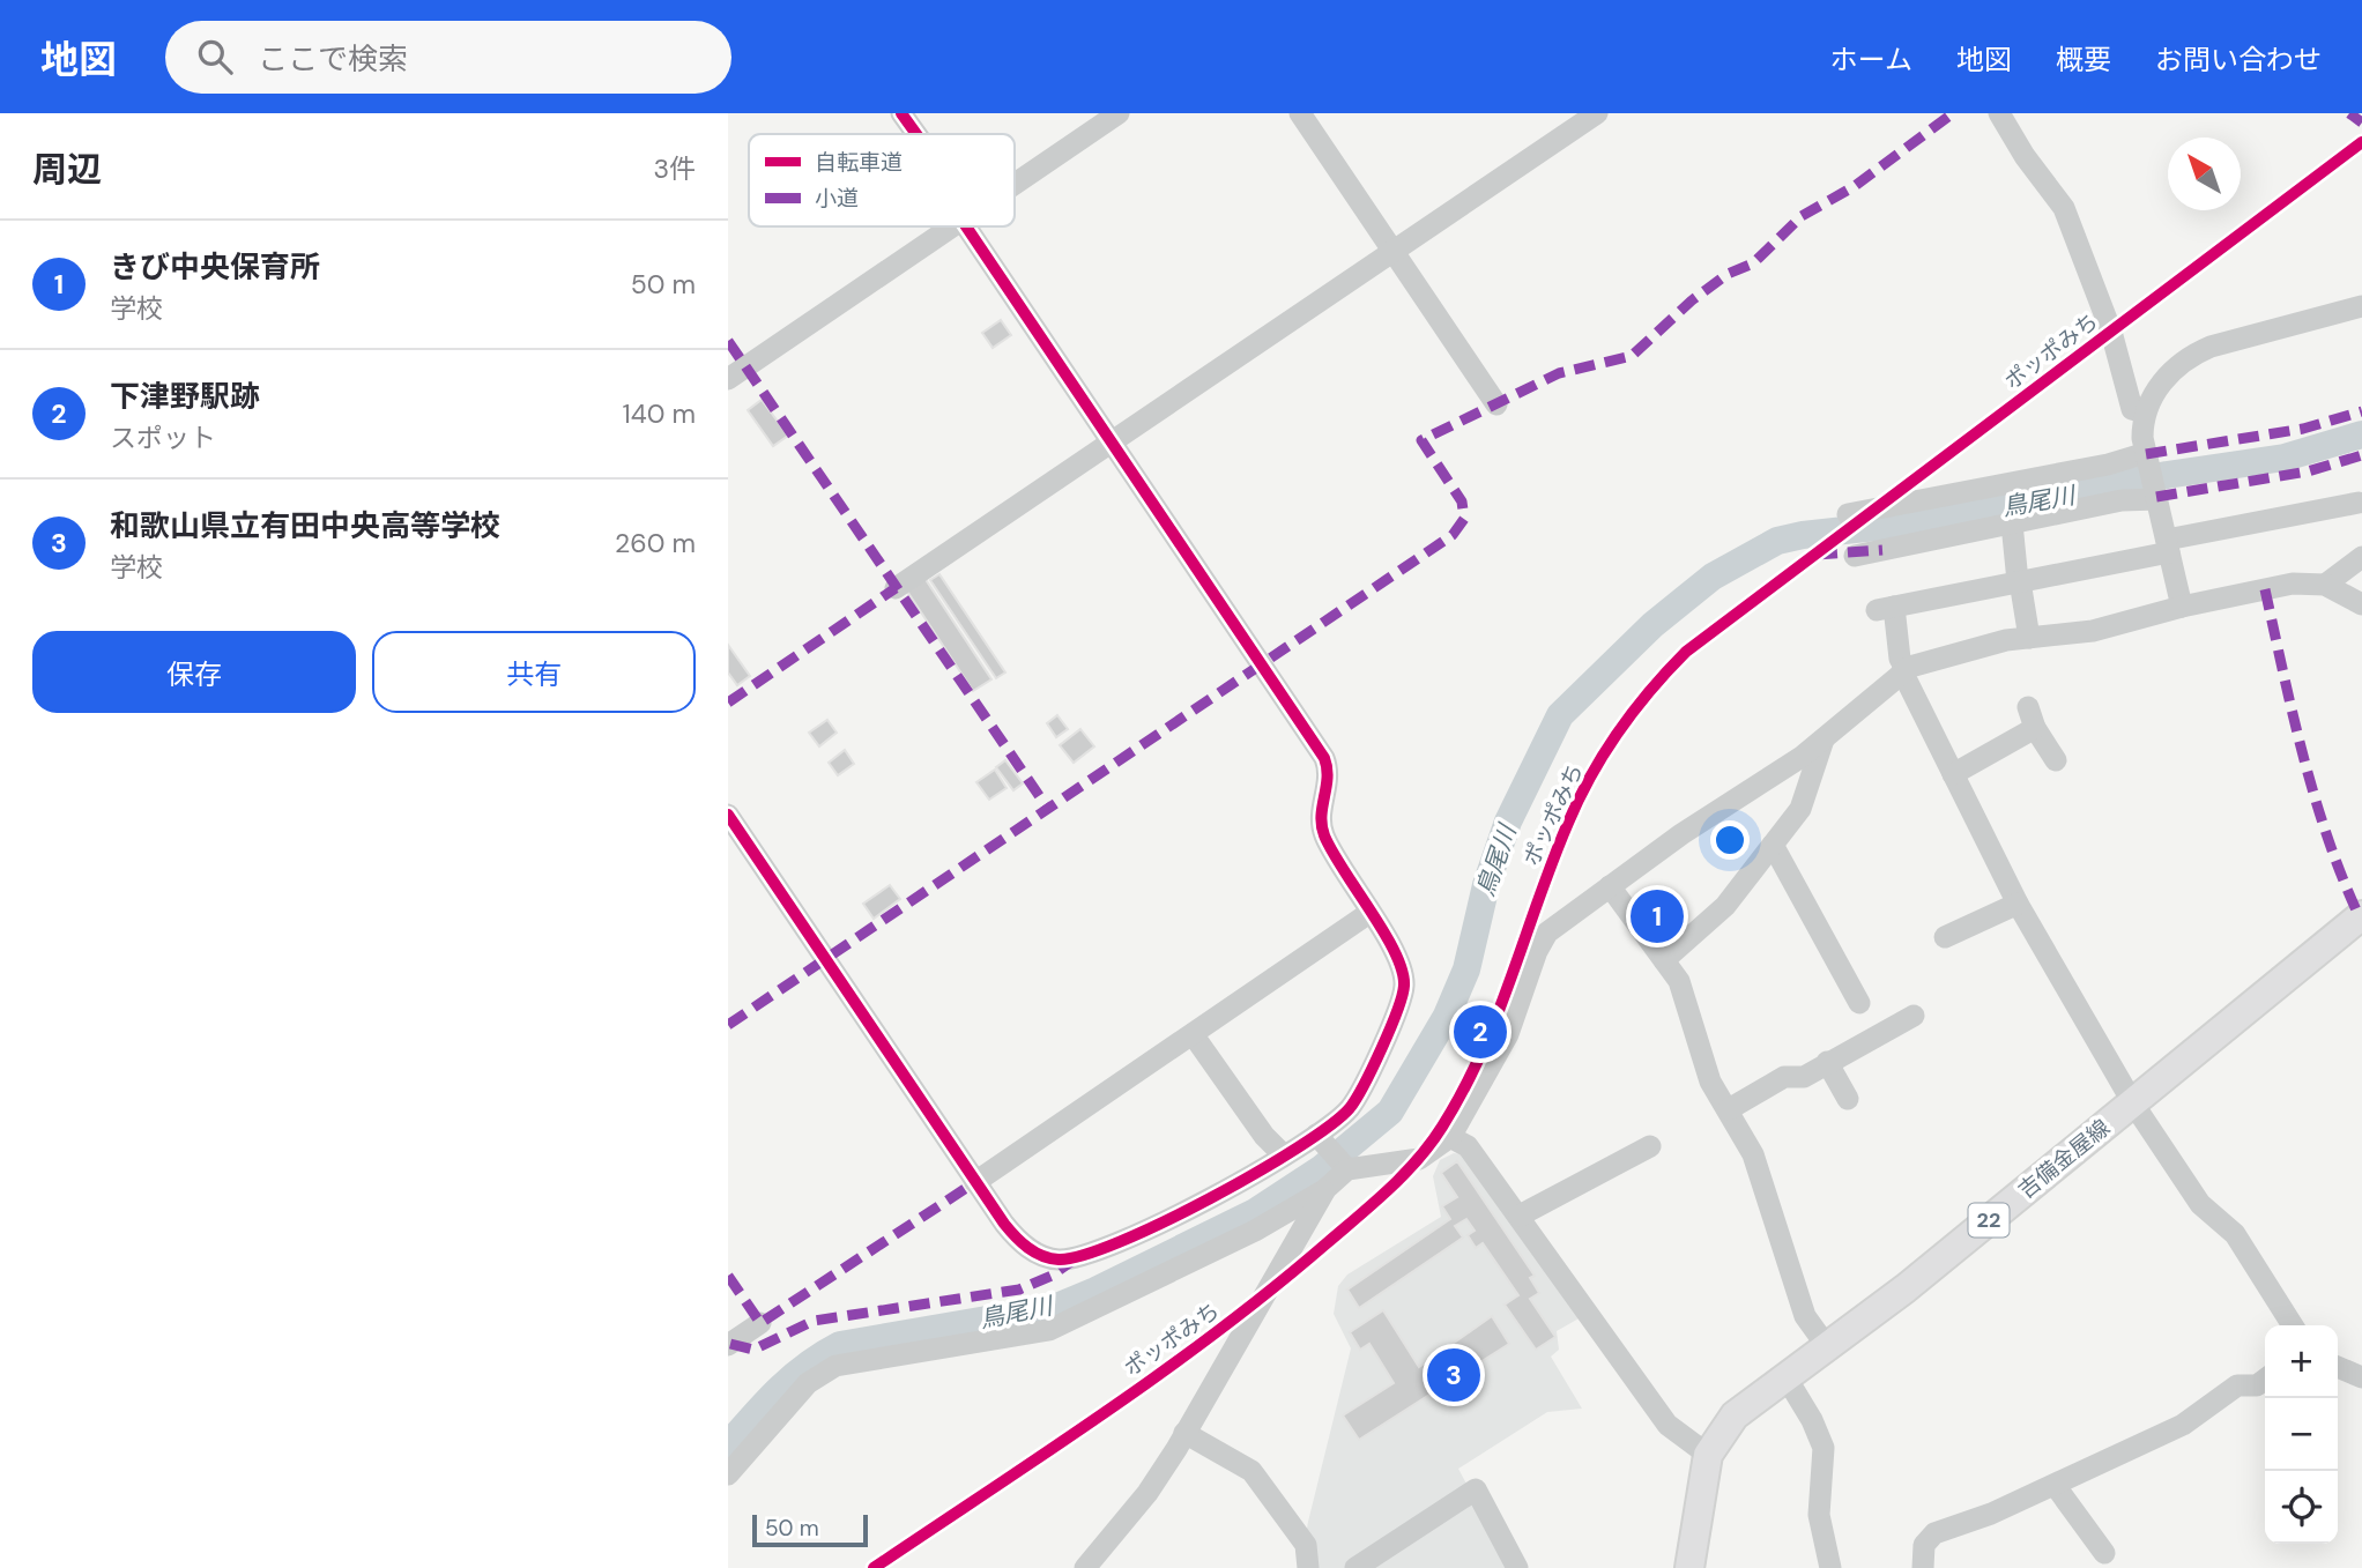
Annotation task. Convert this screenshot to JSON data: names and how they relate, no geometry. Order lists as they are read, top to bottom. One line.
{"streets":{"main road":["吉備金屋線","22"],"cycle path":["ポッポみち"]},"water":["鳥尾川"],"legend":["自転車道","小道"],"scale_bar":"50 m","north":"top left","page":{"header":"地図","search":"ここで検索","nav":["ホーム","地図","概要","お問い合わせ"],"heading":["周辺","3件"],"list":[{"mark":"1","name":"きび中央保育所","note":"学校","value":"50 m"},{"mark":"2","name":"下津野駅跡","note":"スポット","value":"140 m"},{"mark":"3","name":"和歌山県立有田中央高等学校","note":"学校","value":"260 m"}],"buttons":["保存","共有"],"pins":["1","2","3"],"map_buttons":["+","−"],"scale":"50 m"}}
